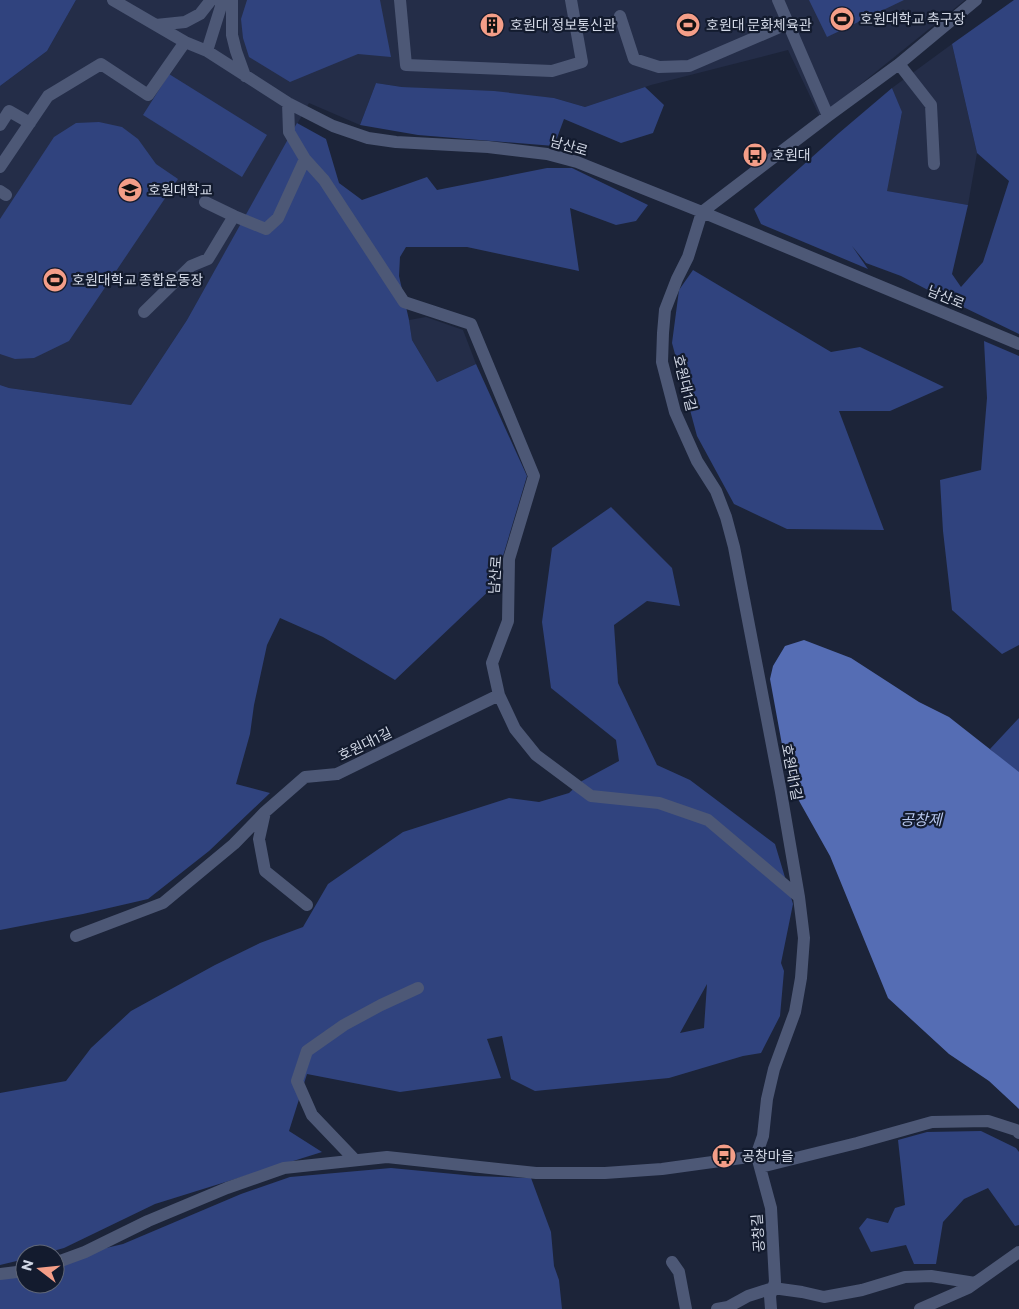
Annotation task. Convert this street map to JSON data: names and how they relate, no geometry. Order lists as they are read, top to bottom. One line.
{"streets":{"street":["남산로","호원대1길","공창길"]},"crossings":[["남산로","호원대1길"],["호원대1길","공창길"]],"water":["공창제"],"places":{"sports":["호원대학교 축구장","호원대 문화체육관","호원대학교 종합운동장"],"building":["호원대 정보통신관"],"bus stop":["호원대","공창마을"],"school or university":["호원대학교"]},"north":"left"}
